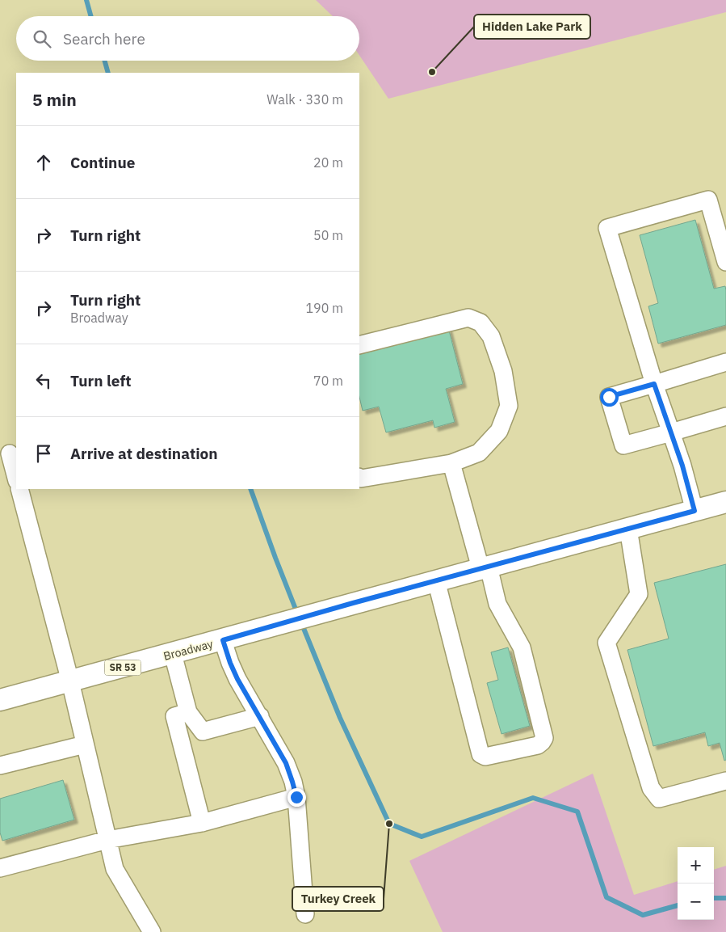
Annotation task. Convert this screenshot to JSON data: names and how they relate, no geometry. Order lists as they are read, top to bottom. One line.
{"streets":{"main road":["Broadway","SR 53"]},"places":["Hidden Lake Park","Turkey Creek"],"page":{"search":"Search here","heading":["5 min","Walk · 330 m"],"list":[["Continue","20 m"],["Turn right","50 m"],["Turn right","Broadway","190 m"],["Turn left","70 m"],"Arrive at destination"],"map_buttons":["+","−"]}}
